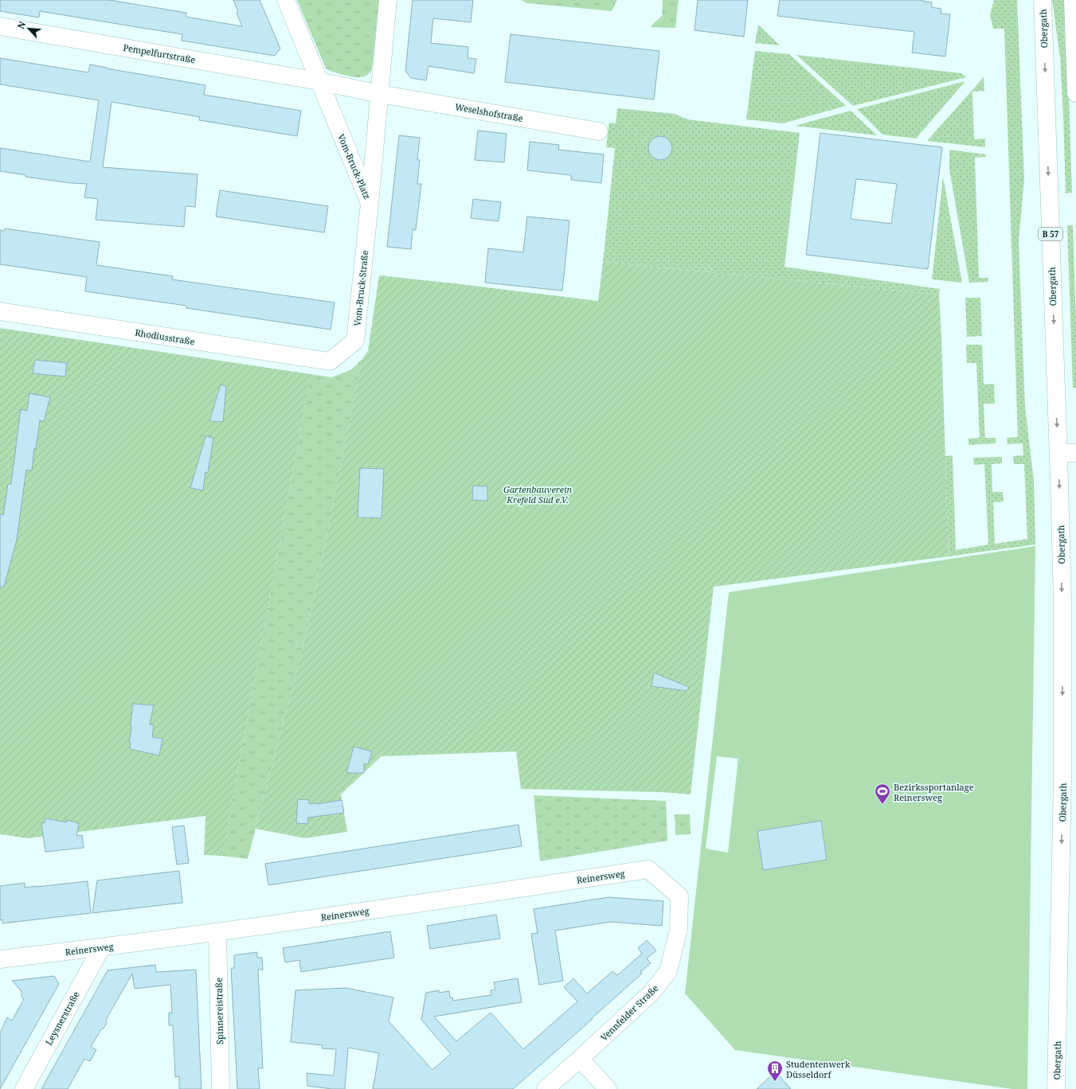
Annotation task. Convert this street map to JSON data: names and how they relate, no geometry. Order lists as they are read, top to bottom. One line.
{"streets":{"street":["Obergath","Pempelfurtstraße","Weselshofstraße","Vom-Bruck-Platz","B 57","Vom-Bruck-Straße","Rhodiusstraße","Reinersweg","Spinnereistraße","Vennfelder Straße","Leysnerstraße"]},"crossings":[["Pempelfurtstraße","Vom-Bruck-Platz"],["Weselshofstraße","Vom-Bruck-Platz"],["Vom-Bruck-Platz","Vom-Bruck-Straße"],["Vom-Bruck-Straße","Rhodiusstraße"],["Reinersweg","Spinnereistraße"],["Reinersweg","Vennfelder Straße"],["Reinersweg","Leysnerstraße"]],"one_way":["Obergath"],"parks":["Gartenbauverein Krefeld Süd e.V."],"places":{"sports":["Bezirkssportanlage Reinersweg"],"building":["Studentenwerk Düsseldorf"]},"north":"top left"}
